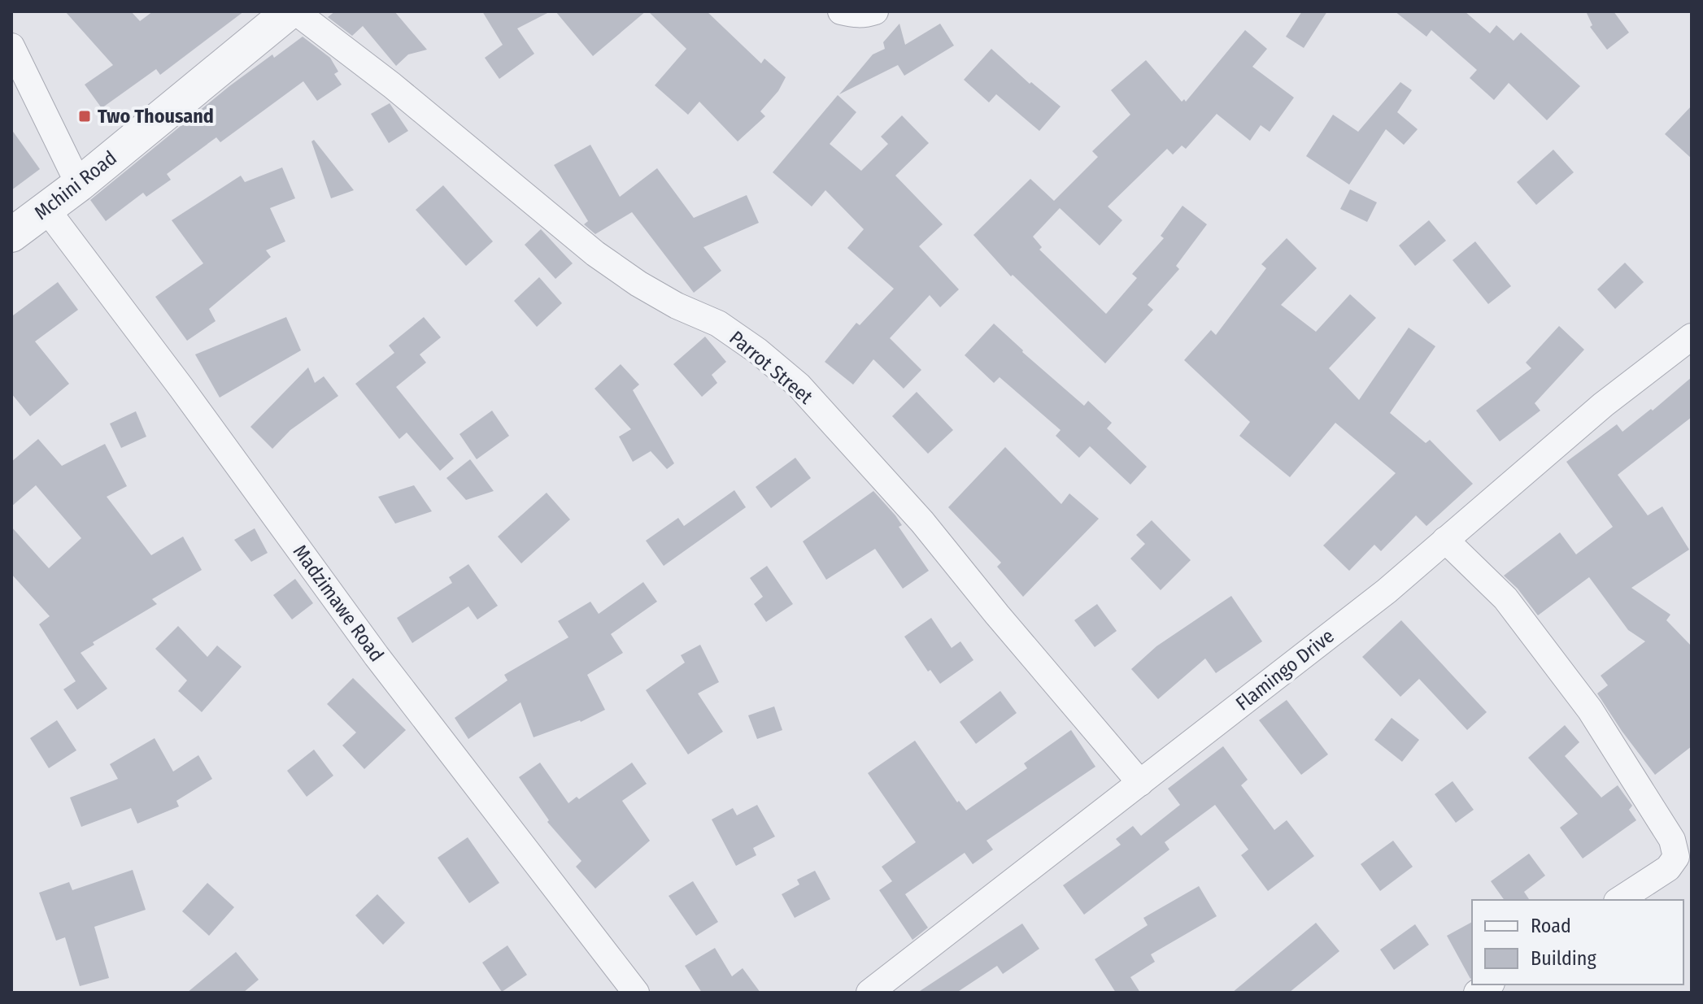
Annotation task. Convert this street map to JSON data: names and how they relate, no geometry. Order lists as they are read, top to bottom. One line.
{"streets":{"street":["Mchini Road","Parrot Street","Madzimawe Road","Flamingo Drive"]},"crossings":[["Mchini Road","Madzimawe Road"],["Parrot Street","Flamingo Drive"]],"places":{"transit":["Two Thousand"]},"legend":["Road","Building"]}
